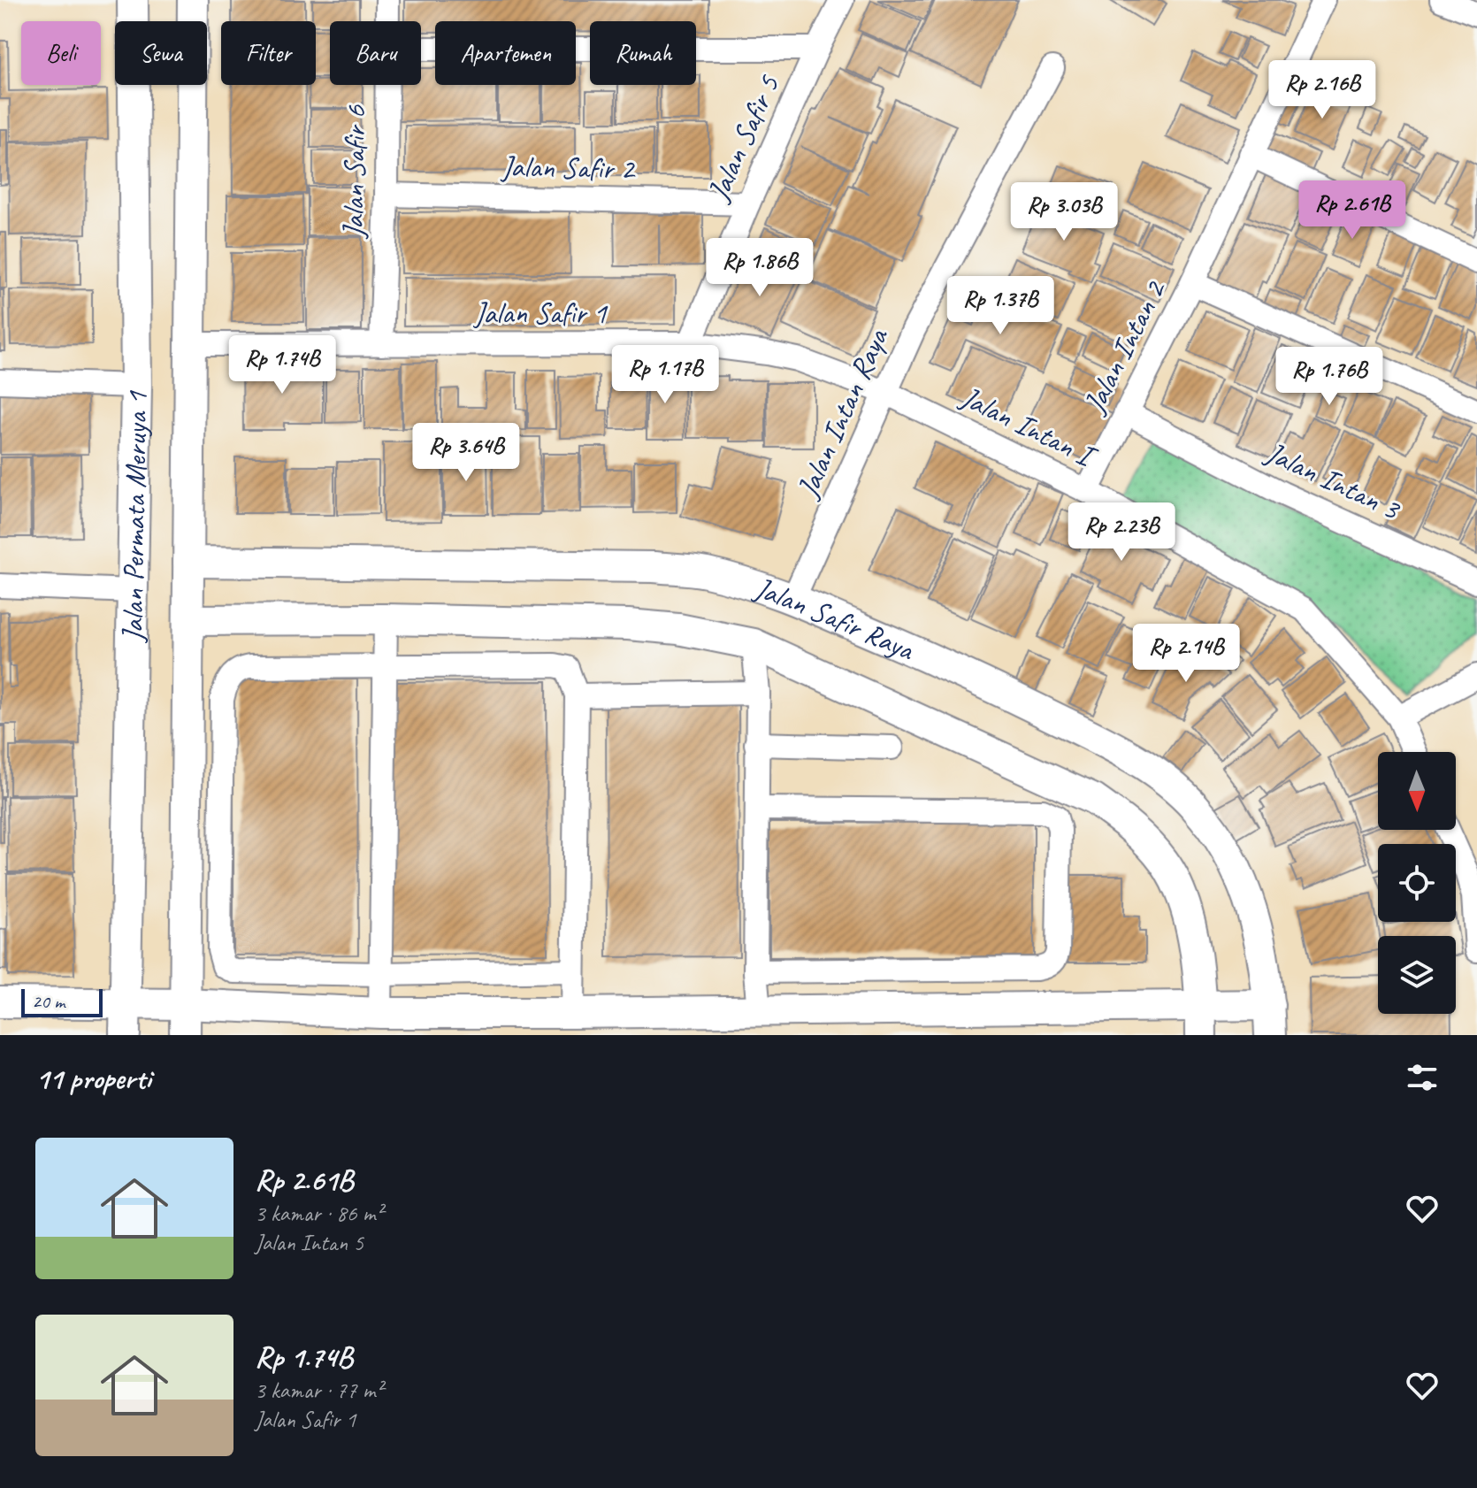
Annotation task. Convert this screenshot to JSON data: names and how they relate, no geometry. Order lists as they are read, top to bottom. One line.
{"streets":{"street":["Jalan Safir 5","Jalan Safir 2","Jalan Safir 6","Jalan Safir 1","Jalan Intan 2","Jalan Intan Raya","Jalan Intan I","Jalan Intan 3","Jalan Permata Meruya 1","Jalan Safir Raya"]},"crossings":[["Jalan Safir 5","Jalan Safir 2"],["Jalan Safir 5","Jalan Safir 1"],["Jalan Safir 2","Jalan Safir 6"],["Jalan Safir 6","Jalan Safir 1"],["Jalan Safir 1","Jalan Intan Raya"],["Jalan Safir 1","Jalan Intan I"],["Jalan Safir 1","Jalan Permata Meruya 1"],["Jalan Intan 2","Jalan Intan I"],["Jalan Intan 2","Jalan Intan 3"],["Jalan Intan Raya","Jalan Intan I"],["Jalan Intan Raya","Jalan Safir Raya"],["Jalan Permata Meruya 1","Jalan Safir Raya"]],"scale_bar":"20 m","north":"bottom","page":{"chip":["Beli","Sewa","Filter","Baru","Apartemen","Rumah"],"price":["Rp 2.16B","Rp 2.61B","Rp 3.03B","Rp 1.86B","Rp 1.37B","Rp 1.74B","Rp 1.17B","Rp 1.76B","Rp 3.64B","Rp 2.23B","Rp 2.14B"],"scale":"20 m","heading":"11 properti","list":[{"name":"Rp 2.61B","note":"3 kamar · 86 m² · Jalan Intan 5"},{"name":"Rp 1.74B","note":"3 kamar · 77 m² · Jalan Safir 1"}]}}
